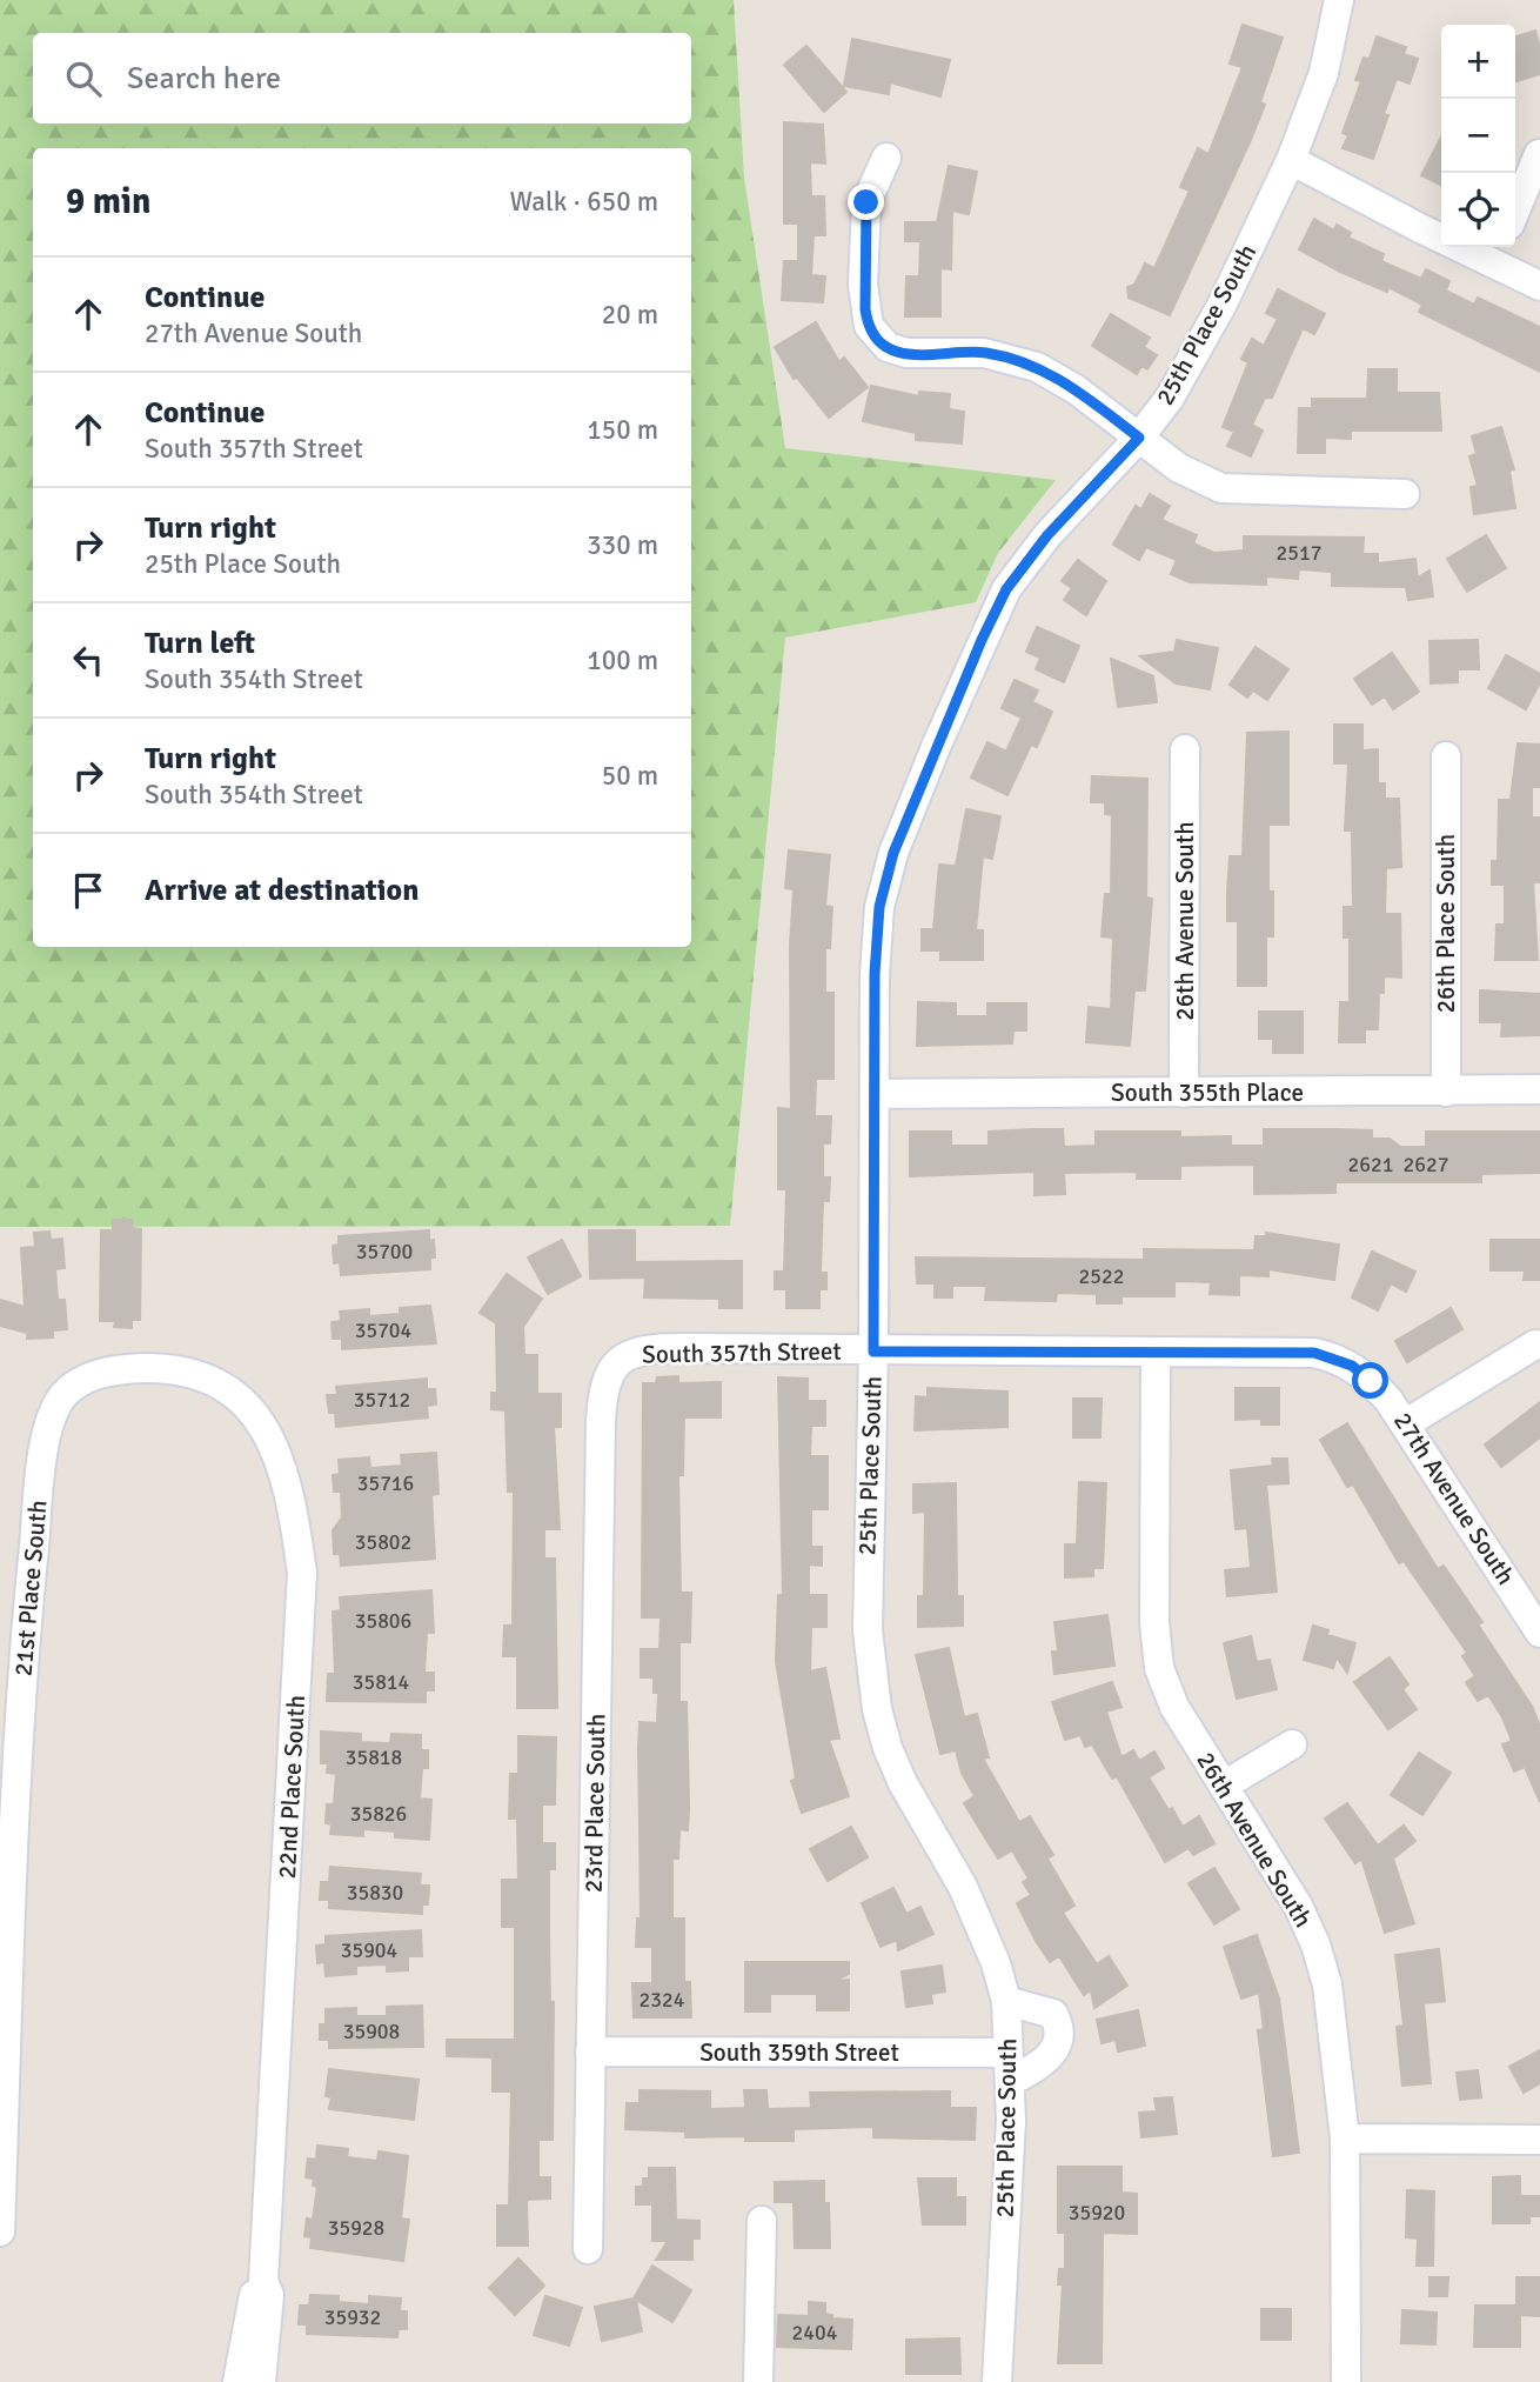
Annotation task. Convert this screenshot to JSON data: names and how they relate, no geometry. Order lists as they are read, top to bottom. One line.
{"streets":{"street":["25th Place South","26th Avenue South","26th Place South","South 355th Place","South 357th Street","27th Avenue South","21st Place South","22nd Place South","23rd Place South","South 359th Street"]},"crossings":[["25th Place South","South 355th Place"],["25th Place South","South 357th Street"],["25th Place South","South 359th Street"],["26th Avenue South","South 355th Place"],["26th Avenue South","South 357th Street"],["26th Place South","South 355th Place"],["South 357th Street","27th Avenue South"],["South 357th Street","23rd Place South"],["21st Place South","22nd Place South"],["23rd Place South","South 359th Street"]],"house_numbers":["2517","2621","2627","35700","2522","35704","35712","35716","35802","35806","35814","35818","35826","35830","35904","2324","35908","35920","35928","35932","2404"],"page":{"map_buttons":["+","−"],"search":"Search here","heading":["9 min","Walk · 650 m"],"list":[["Continue","27th Avenue South","20 m"],["Continue","South 357th Street","150 m"],["Turn right","25th Place South","330 m"],["Turn left","South 354th Street","100 m"],["Turn right","South 354th Street","50 m"],"Arrive at destination"]}}
